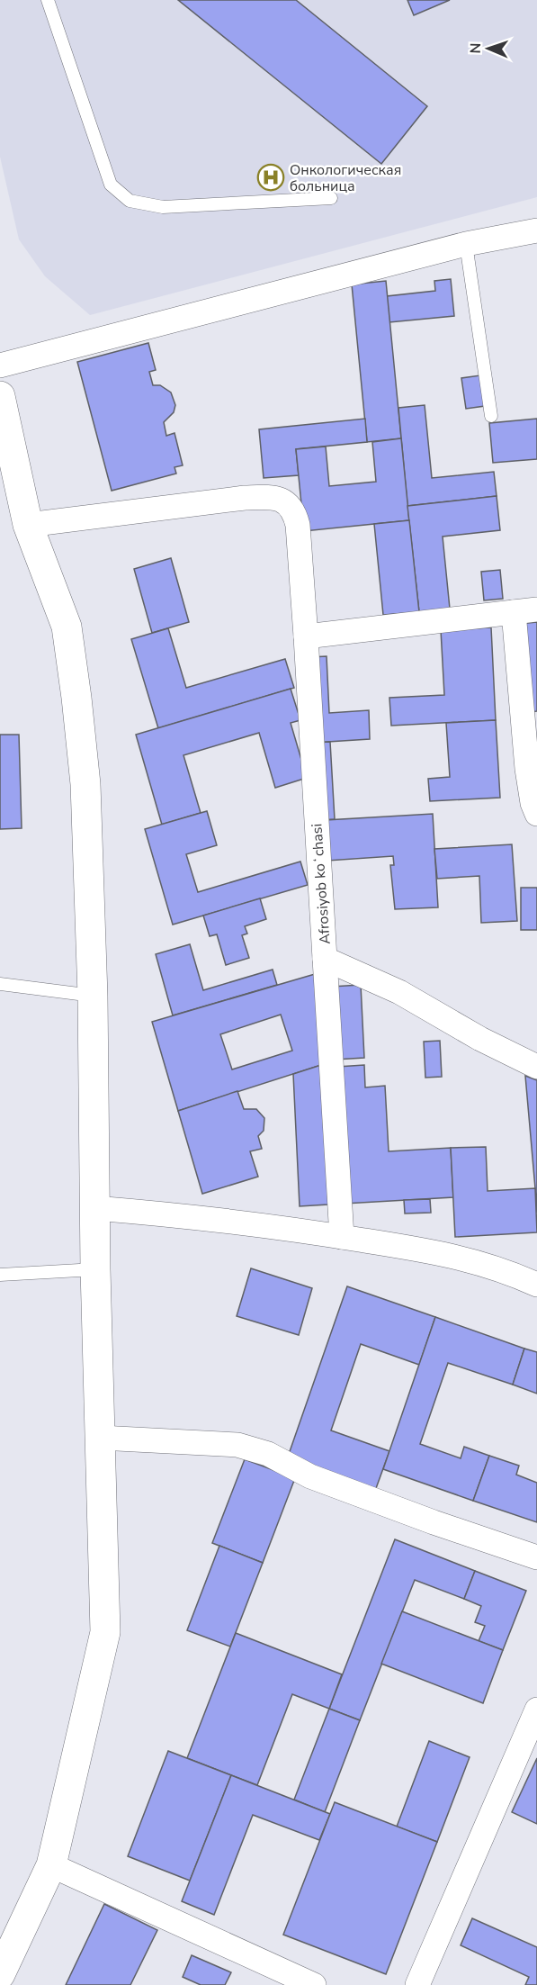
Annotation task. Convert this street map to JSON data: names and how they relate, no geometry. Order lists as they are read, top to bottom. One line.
{"streets":{"street":["Afrosiyob koʻchasi"]},"places":{"hospital":["Онкологическая больница"]},"north":"left"}
